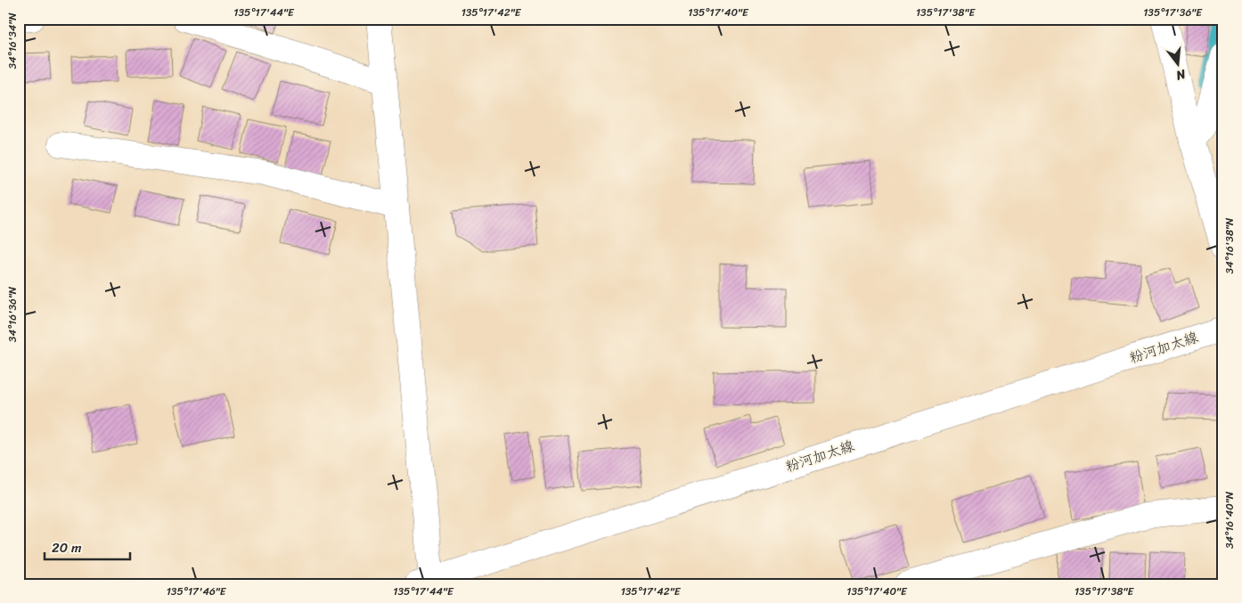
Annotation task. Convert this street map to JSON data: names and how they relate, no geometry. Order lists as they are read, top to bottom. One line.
{"streets":{"street":["粉河加太線"]},"scale_bar":"20 m","north":"bottom","coordinates":["135°17'44\"E","135°17'42\"E","135°17'40\"E","135°17'38\"E","135°17'36\"E","34°16'34\"N","34°16'38\"N","34°16'36\"N","34°16'40\"N","135°17'46\"E"]}
